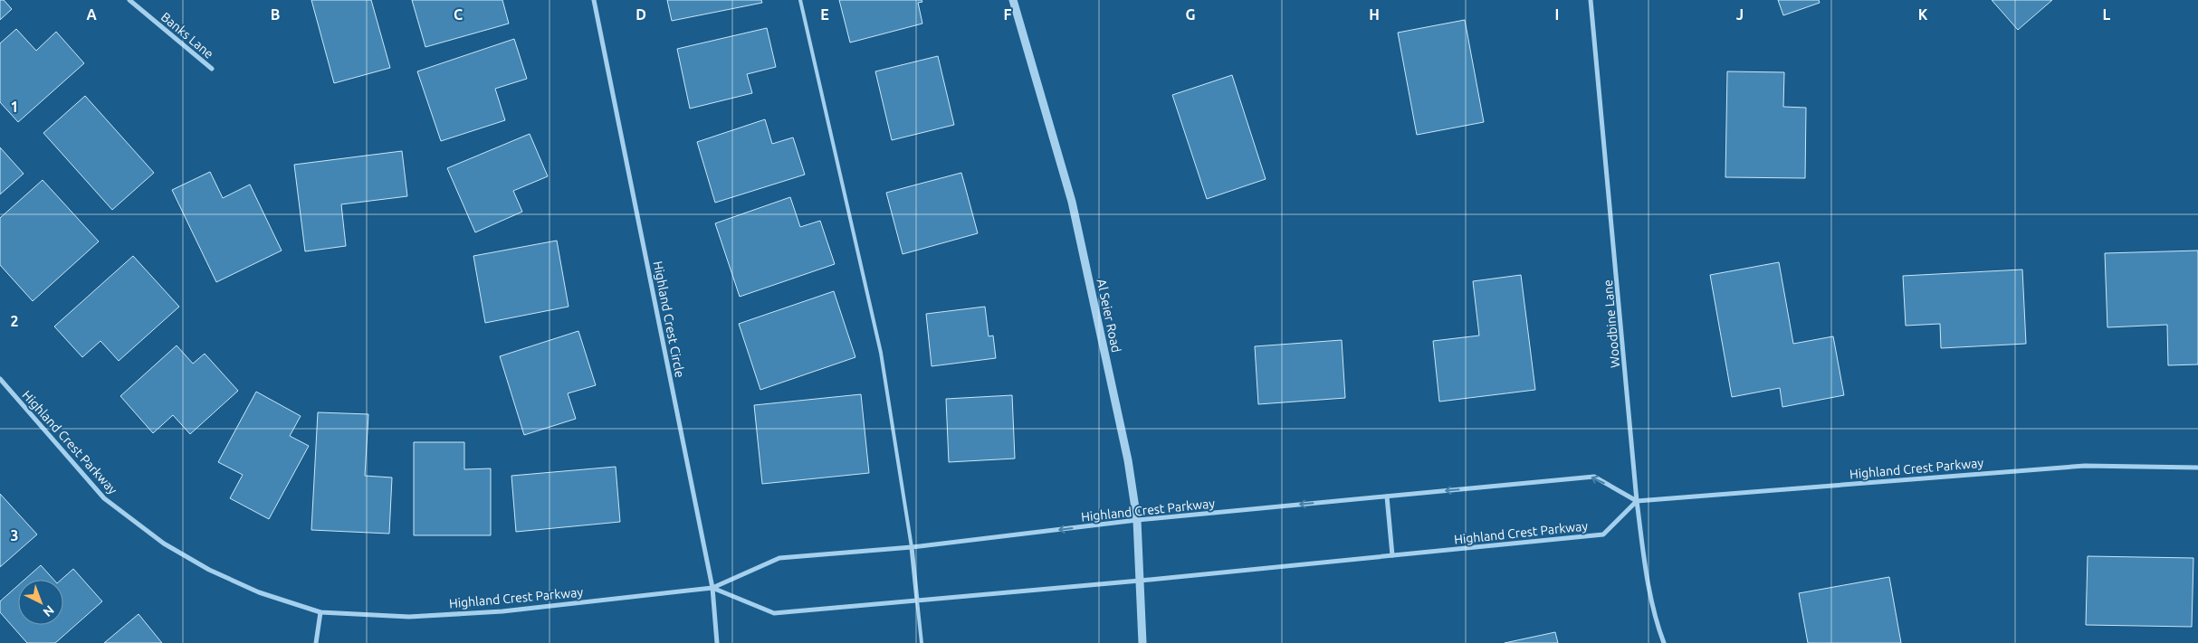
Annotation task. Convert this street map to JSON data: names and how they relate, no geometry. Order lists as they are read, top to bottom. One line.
{"streets":{"street":["Banks Lane","Al Seier Road","Highland Crest Circle","Woodbine Lane","Highland Crest Parkway"]},"crossings":[["Al Seier Road","Highland Crest Parkway"],["Highland Crest Circle","Highland Crest Parkway"],["Woodbine Lane","Highland Crest Parkway"]],"north":"bottom right","grid":{"columns":["A","B","C","D","E","F","G","H","I","J","K","L"],"rows":["1","2","3"]}}
